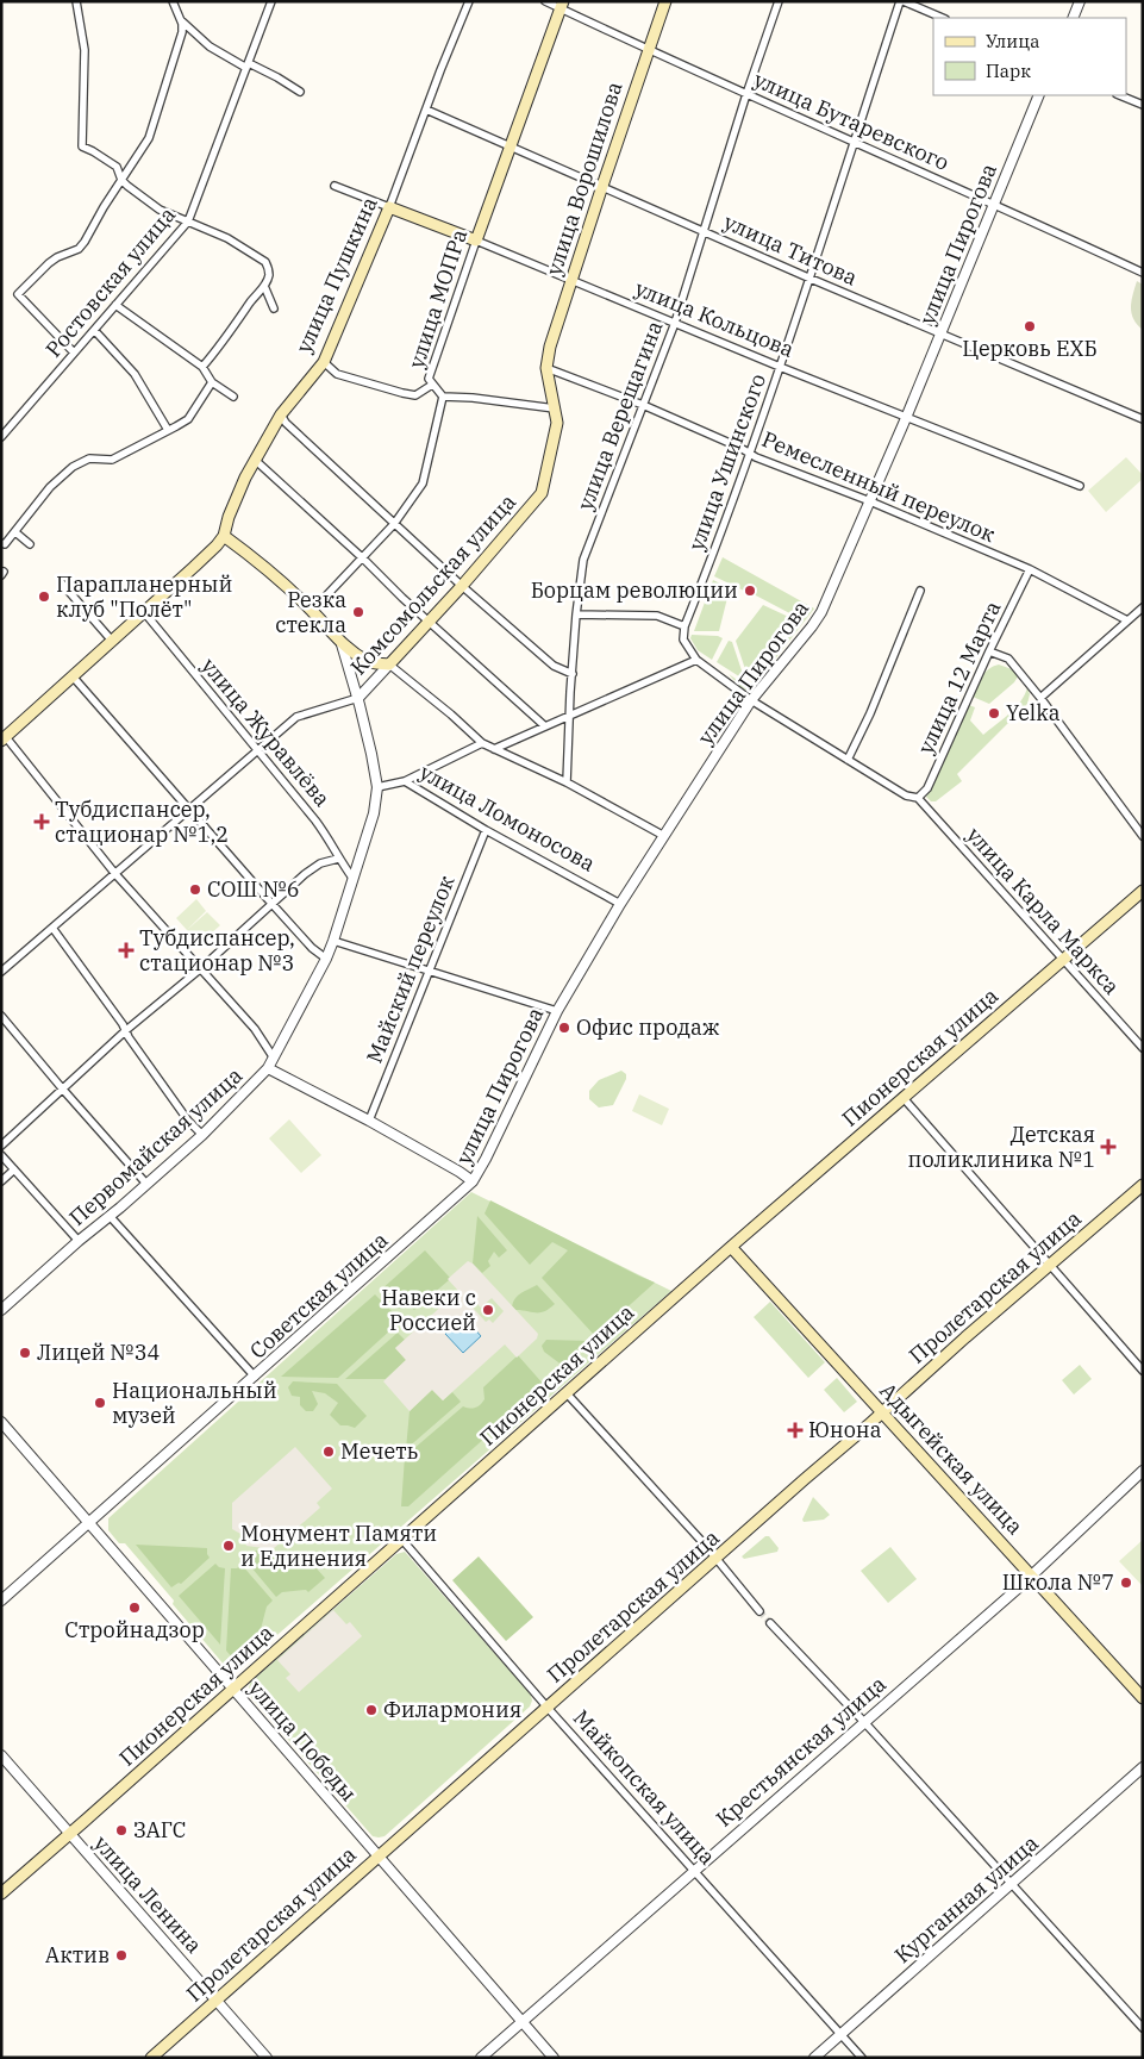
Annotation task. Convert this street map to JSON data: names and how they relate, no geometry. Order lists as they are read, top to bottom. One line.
{"streets":{"main road":["улица Ворошилова","улица Пушкина","улица МОПРа","улица Кольцова","Комсомольская улица","Пионерская улица","Пролетарская улица","Адыгейская улица"],"street":["улица Бутаревского","улица Пирогова","улица Титова","Ростовская улица","улица Верещагина","улица Ушинского","Ремесленный переулок","улица 12 Марта","улица Журавлёва","улица Ломоносова","улица Карла Маркса","Майский переулок","Первомайская улица","Советская улица","улица Победы","Крестьянская улица","Майкопская улица","улица Ленина","Курганная улица"]},"crossings":[["улица Бутаревского","улица Ворошилова"],["улица Бутаревского","улица Пирогова"],["улица Бутаревского","улица МОПРа"],["улица Бутаревского","улица Верещагина"],["улица Бутаревского","улица Ушинского"],["улица Ворошилова","улица Титова"],["улица Ворошилова","улица Кольцова"],["улица Ворошилова","Ремесленный переулок"],["улица Ворошилова","Комсомольская улица"],["улица Пирогова","улица Титова"],["улица Пирогова","улица Кольцова"],["улица Пирогова","Ремесленный переулок"],["улица Пирогова","улица Ломоносова"],["улица Пирогова","Советская улица"],["улица Титова","улица Пушкина"],["улица Титова","улица МОПРа"],["улица Титова","улица Верещагина"],["улица Титова","улица Ушинского"],["улица Пушкина","улица Кольцова"],["улица Пушкина","улица Журавлёва"],["улица МОПРа","улица Кольцова"],["улица Кольцова","улица Верещагина"],["улица Кольцова","улица Ушинского"],["улица Верещагина","Ремесленный переулок"],["улица Ушинского","Ремесленный переулок"],["Ремесленный переулок","Комсомольская улица"],["Ремесленный переулок","улица 12 Марта"],["Комсомольская улица","улица Журавлёва"],["улица 12 Марта","улица Карла Маркса"],["улица Журавлёва","Первомайская улица"],["улица Ломоносова","Майский переулок"],["улица Ломоносова","Первомайская улица"],["улица Карла Маркса","Пионерская улица"],["Пионерская улица","Адыгейская улица"],["Пионерская улица","улица Победы"],["Пионерская улица","Майкопская улица"],["Пионерская улица","улица Ленина"],["Пролетарская улица","Адыгейская улица"],["Пролетарская улица","улица Победы"],["Пролетарская улица","Майкопская улица"],["Пролетарская улица","улица Ленина"],["Советская улица","улица Победы"],["Адыгейская улица","Крестьянская улица"],["улица Победы","Крестьянская улица"],["Крестьянская улица","Майкопская улица"],["Майкопская улица","Курганная улица"]],"places":{"other":["Церковь ЕХБ","Борцам революции","Парапланерный клуб \"Полёт\"","Резка стекла","Yelka","СОШ №6","Офис продаж","Навеки с Россией","Лицей №34","Национальный музей","Мечеть","Монумент Памяти и Единения","Школа №7","Стройнадзор","Филармония","ЗАГС","Актив"],"health":["Тубдиспансер, стационар №1,2","Тубдиспансер, стационар №3","Детская поликлиника №1","Юнона"]},"legend":["Улица","Парк"]}
